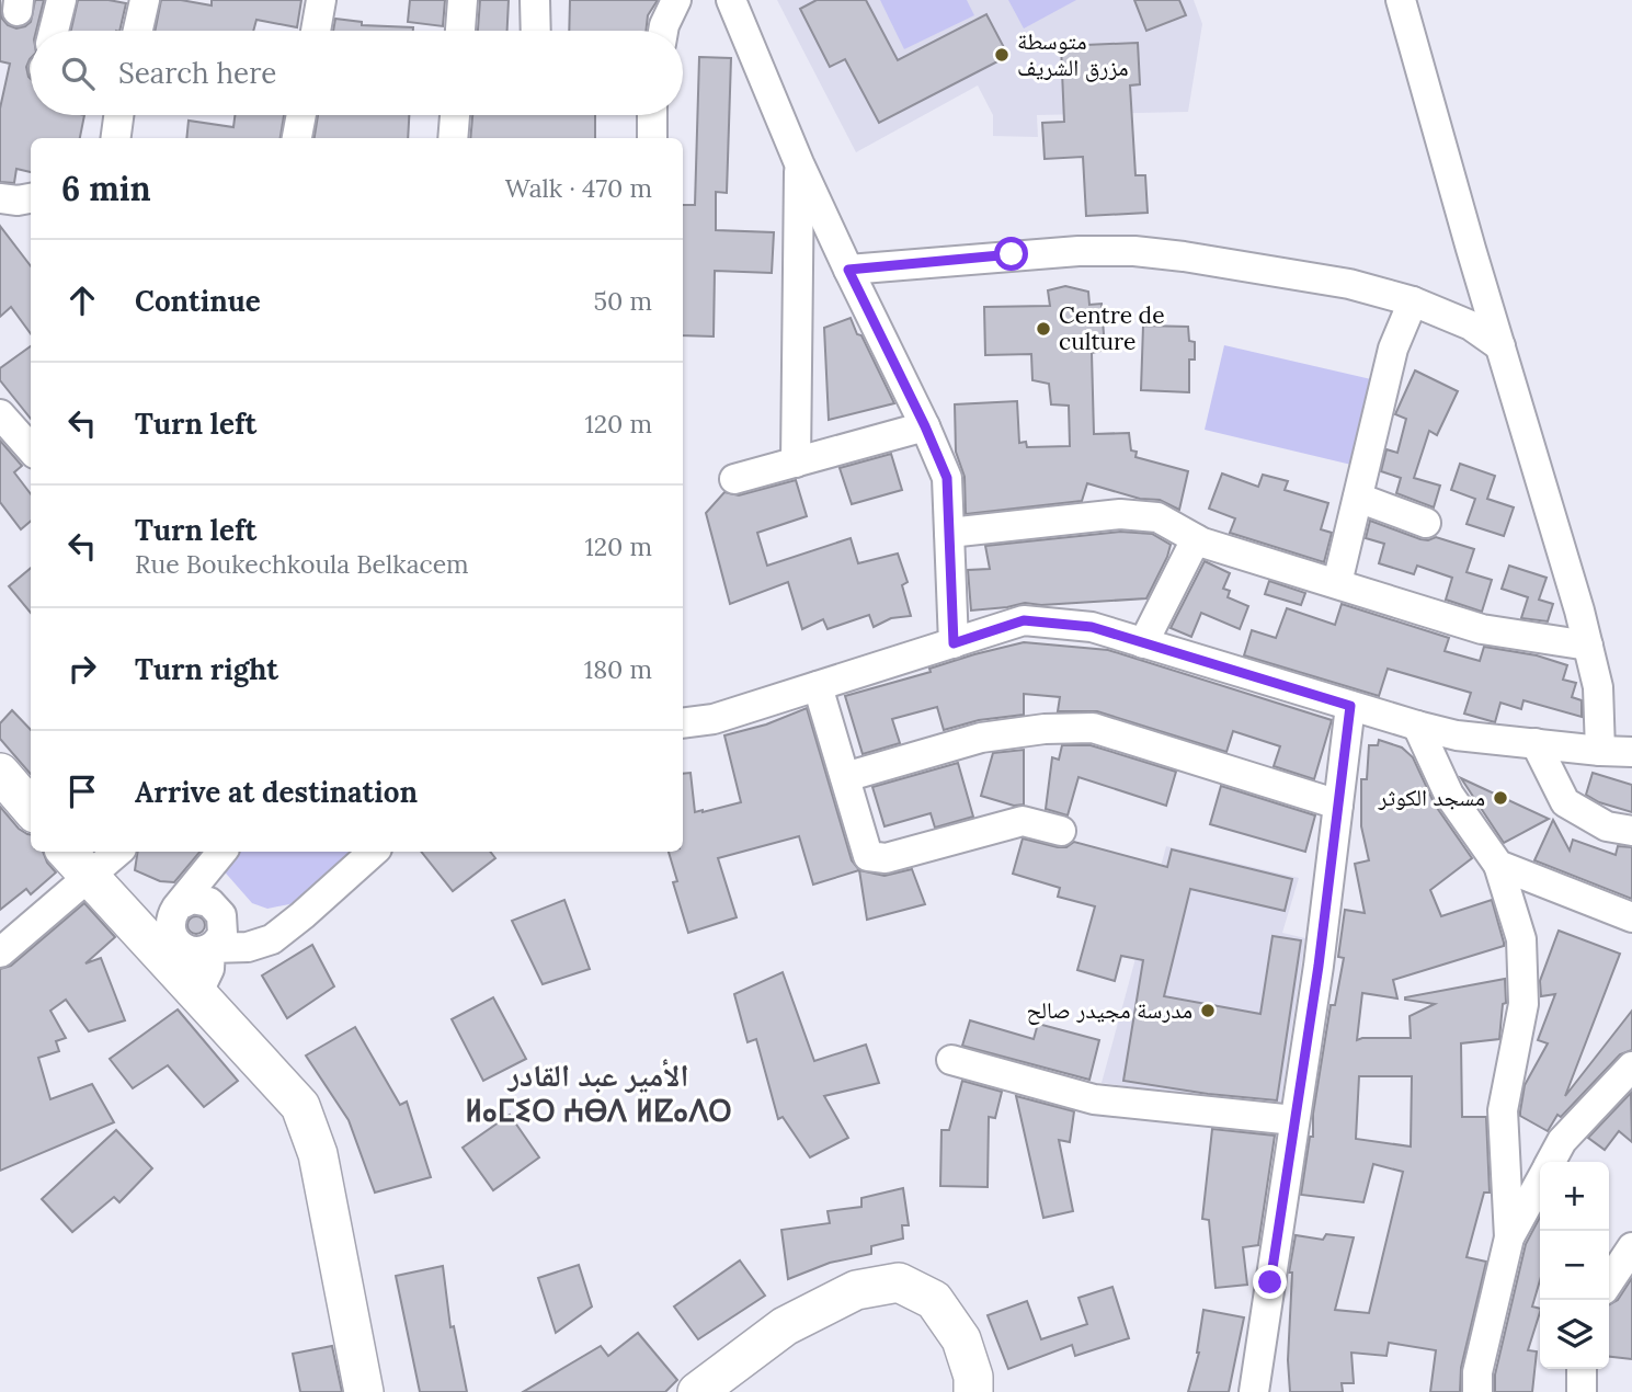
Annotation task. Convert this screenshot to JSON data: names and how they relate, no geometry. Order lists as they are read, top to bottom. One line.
{"districts":["الأمير عبد القادر ⵍⴰⵎⵉⵔ ⵄⴱⴷ ⵍⵇⴰⴷⵔ"],"places":["متوسطة مزرق الشريف","Centre de culture","مسجد الكوثر","مدرسة مجيدر صالح"],"page":{"search":"Search here","heading":["6 min","Walk · 470 m"],"list":[["Continue","50 m"],["Turn left","120 m"],["Turn left","Rue Boukechkoula Belkacem","120 m"],["Turn right","180 m"],"Arrive at destination"],"map_buttons":["+","−"]}}
